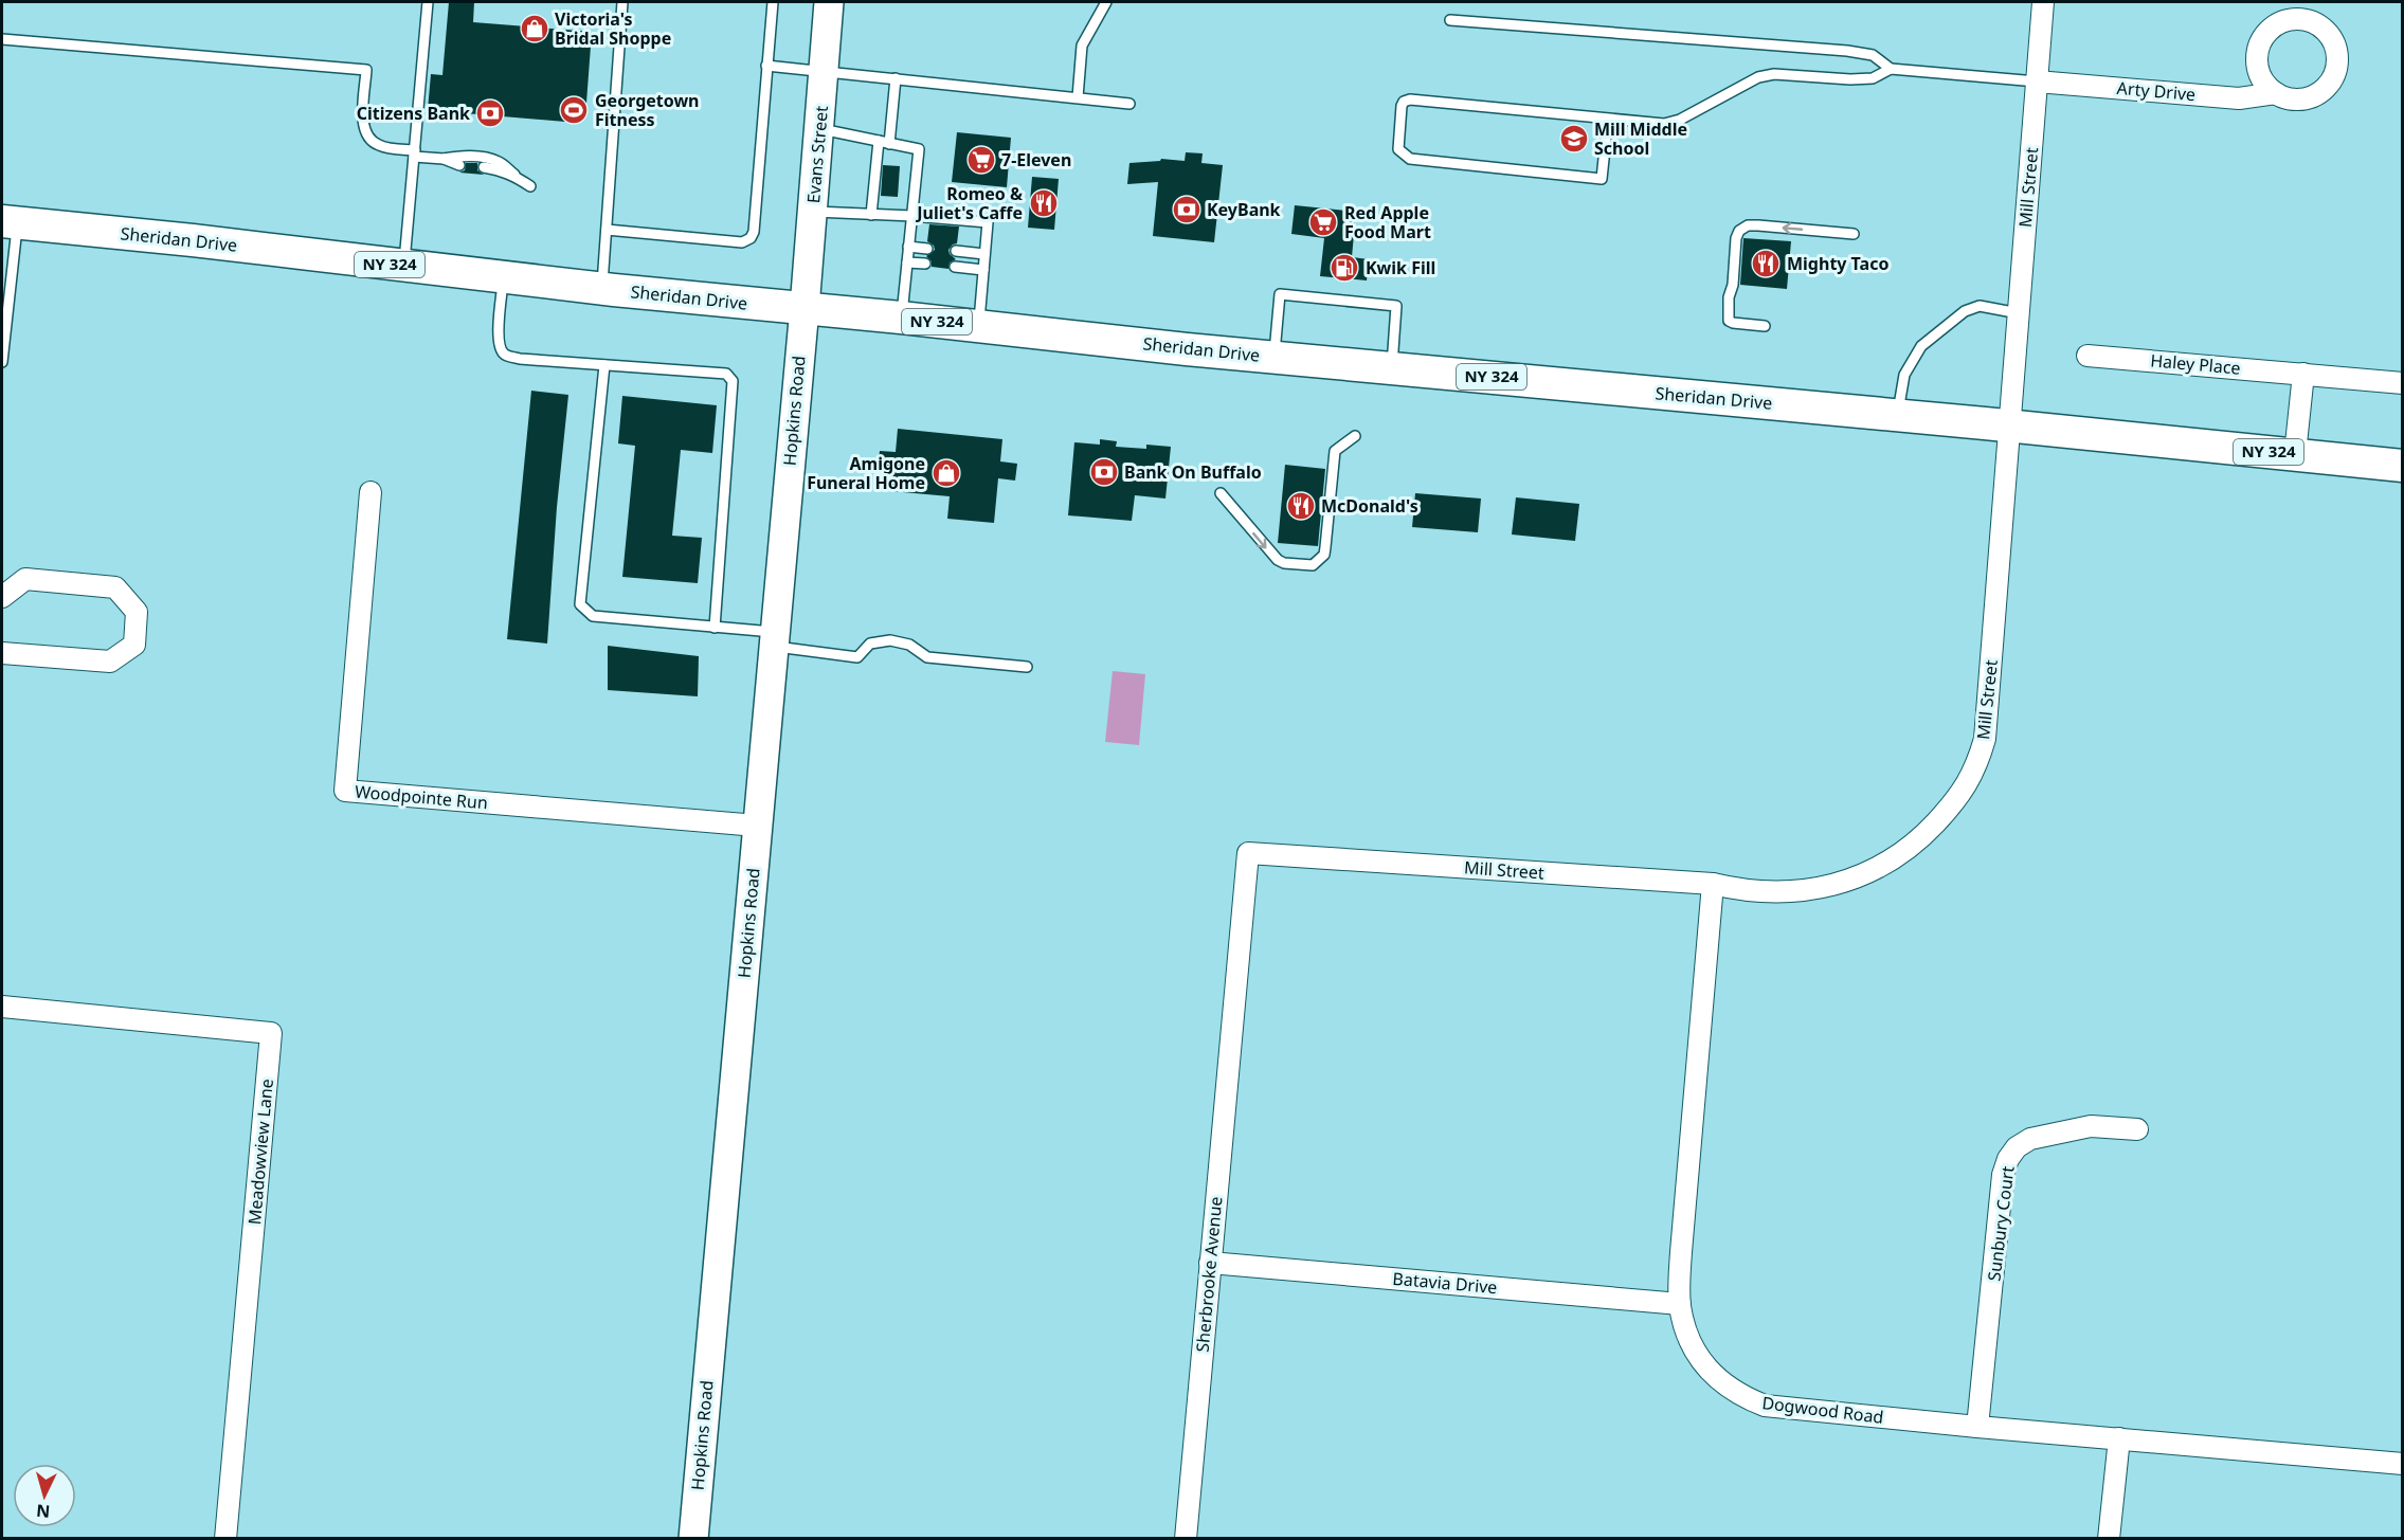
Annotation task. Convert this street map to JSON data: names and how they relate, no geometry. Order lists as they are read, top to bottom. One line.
{"streets":{"main road":["Sheridan Drive","NY 324"],"street":["Arty Drive","Evans Street","Mill Street","Haley Place","Hopkins Road","Woodpointe Run","Meadowview Lane","Sunbury Court","Sherbrooke Avenue","Batavia Drive","Dogwood Road"]},"crossings":[["Arty Drive","Mill Street"],["Evans Street","Sheridan Drive"],["Evans Street","Hopkins Road"],["Mill Street","Sheridan Drive"],["Mill Street","Sherbrooke Avenue"],["Mill Street","Dogwood Road"],["Sheridan Drive","Hopkins Road"],["Hopkins Road","Woodpointe Run"],["Sunbury Court","Dogwood Road"],["Sherbrooke Avenue","Batavia Drive"],["Batavia Drive","Dogwood Road"]],"places":{"shop":["Victoria's Bridal Shoppe","Amigone Funeral Home"],"sports":["Georgetown Fitness"],"bank":["Citizens Bank","KeyBank","Bank On Buffalo"],"school or university":["Mill Middle School"],"supermarket":["7-Eleven","Red Apple Food Mart"],"restaurant":["Romeo & Juliet's Caffe","Mighty Taco","McDonald's"],"fuel station":["Kwik Fill"]},"north":"bottom"}
